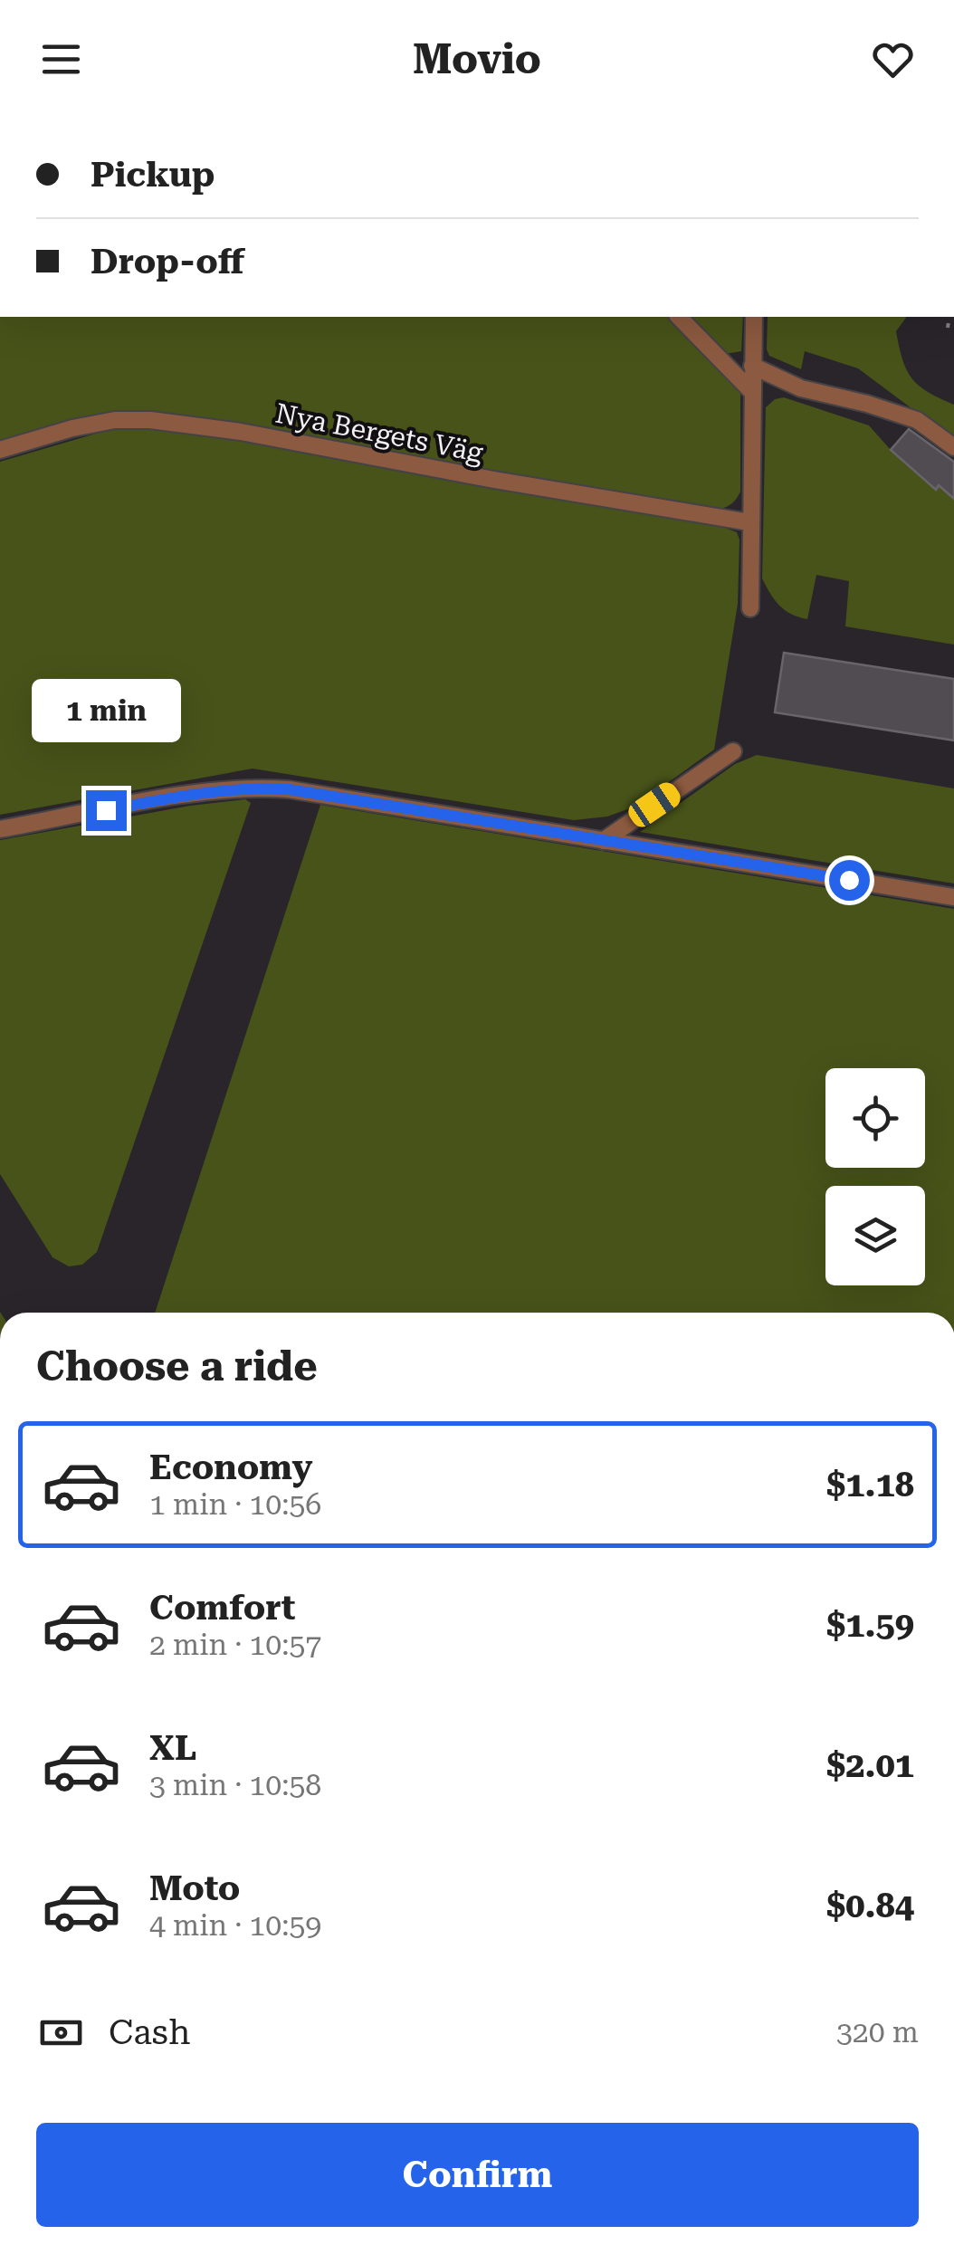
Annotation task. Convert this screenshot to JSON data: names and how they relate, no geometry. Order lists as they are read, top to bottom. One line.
{"streets":{"lane":["Nya Bergets Väg"]},"page":{"header":"Movio","banner":["Pickup","Drop-off"],"bubble":"1 min","heading":"Choose a ride","list":[{"name":"Economy","note":"1 min · 10:56","value":"$1.18"},{"name":"Comfort","note":"2 min · 10:57","value":"$1.59"},{"name":"XL","note":"3 min · 10:58","value":"$2.01"},{"name":"Moto","note":"4 min · 10:59","value":"$0.84"}],"pay":["Cash","320 m"],"buttons":"Confirm"}}
